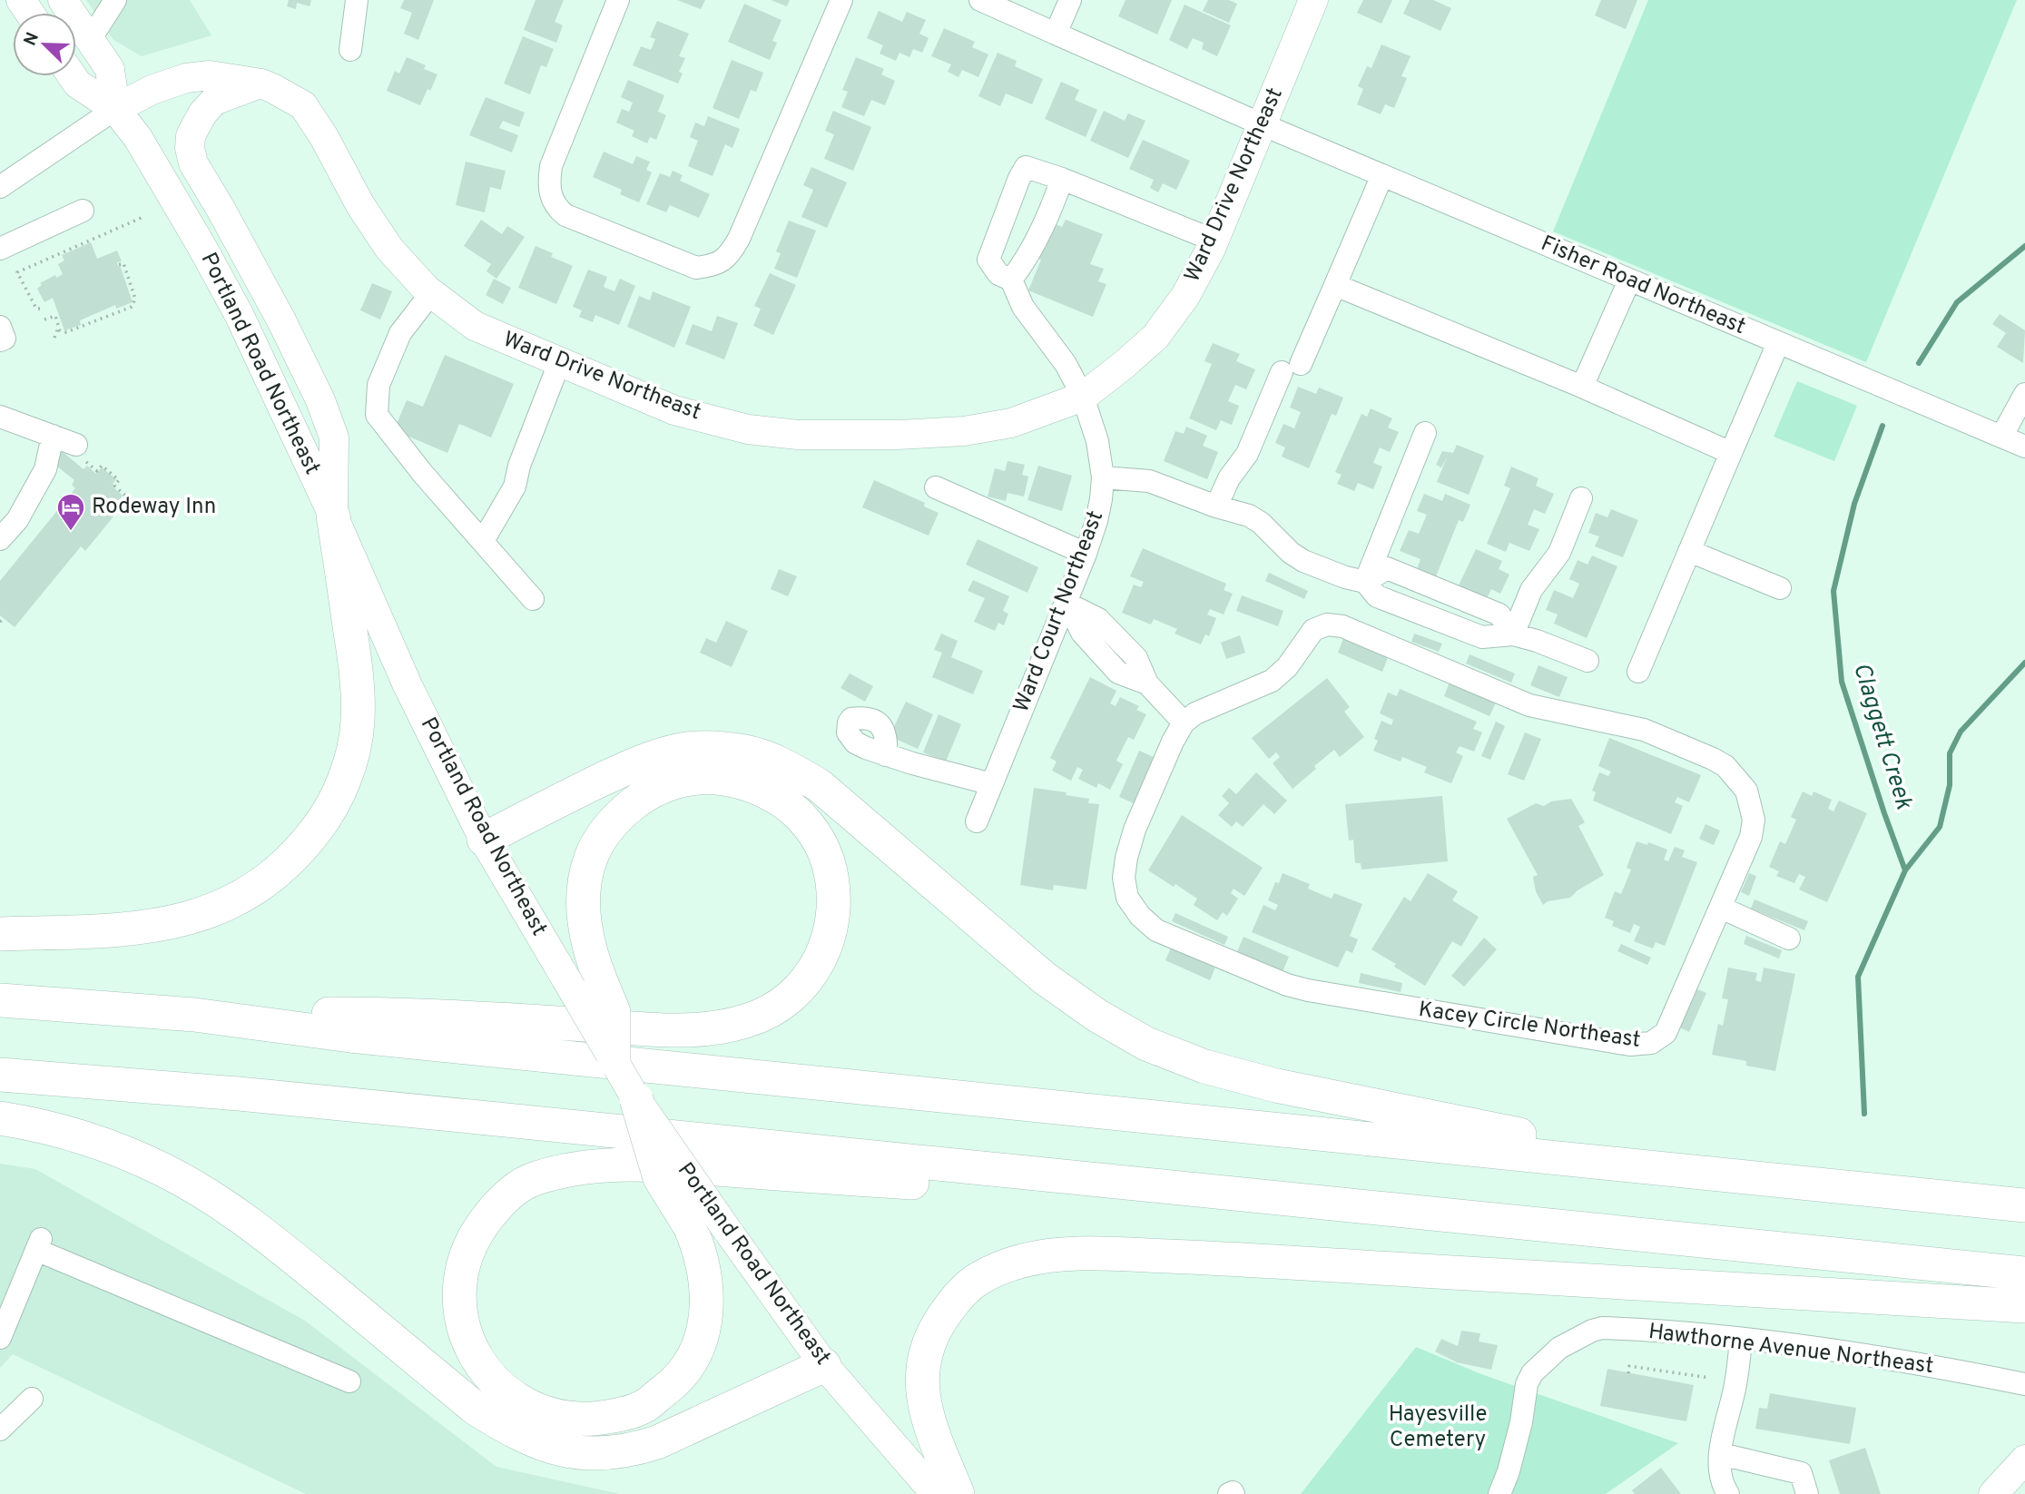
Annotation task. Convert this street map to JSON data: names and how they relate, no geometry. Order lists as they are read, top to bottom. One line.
{"streets":{"main road":["Ward Drive Northeast","Portland Road Northeast"],"street":["Fisher Road Northeast","Ward Court Northeast","Kacey Circle Northeast","Hawthorne Avenue Northeast"]},"crossings":[["Ward Drive Northeast","Fisher Road Northeast"],["Ward Drive Northeast","Portland Road Northeast"],["Ward Drive Northeast","Ward Court Northeast"]],"water":["Claggett Creek"],"parks":["Hayesville Cemetery"],"places":{"hotel":["Rodeway Inn"]},"north":"top left"}
